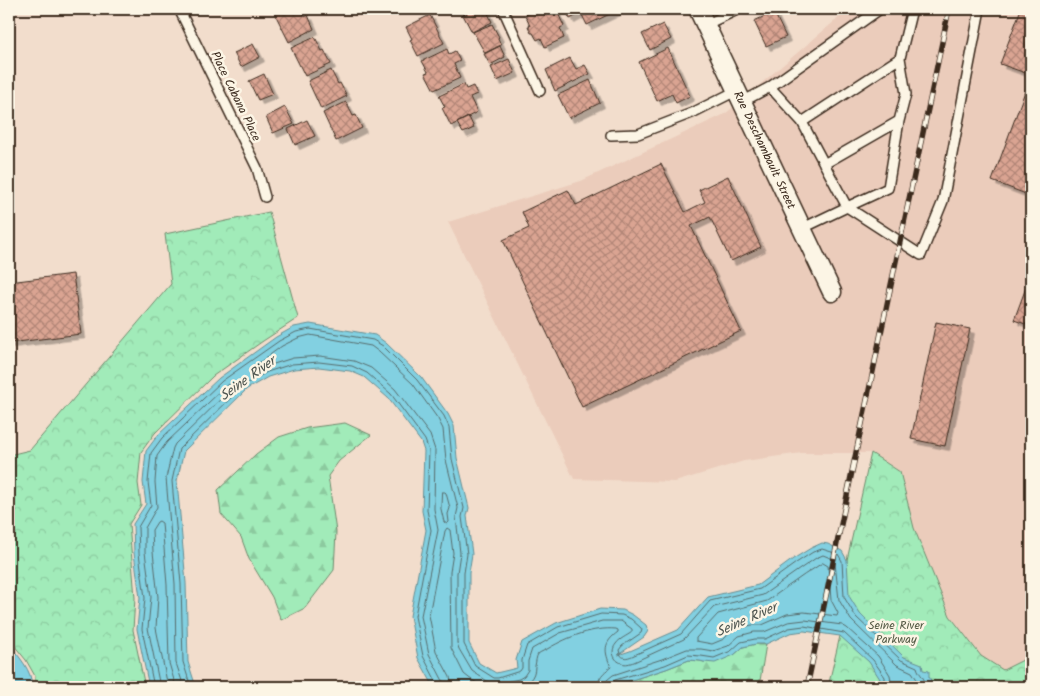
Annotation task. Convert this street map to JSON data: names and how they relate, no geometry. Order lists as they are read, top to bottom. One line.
{"streets":{"street":["Rue Deschambault Street"],"lane":["Place Cabana Place"]},"water":["Seine River"],"parks":["Seine River Parkway"]}
